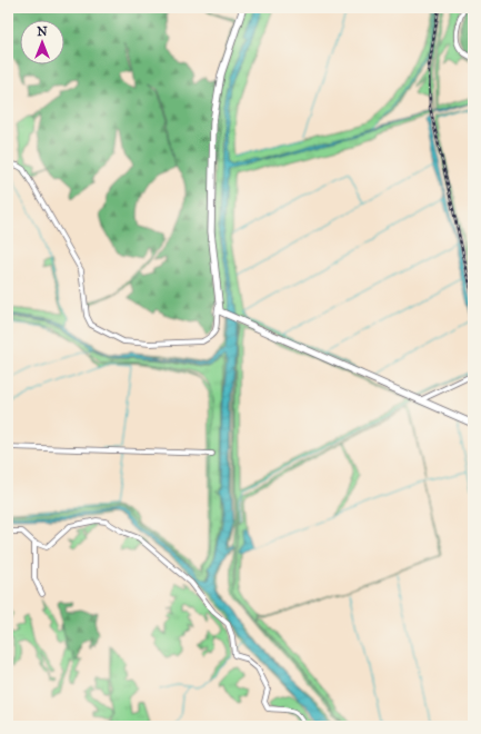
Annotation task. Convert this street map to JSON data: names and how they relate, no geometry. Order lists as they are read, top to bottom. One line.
{"north":"top"}
